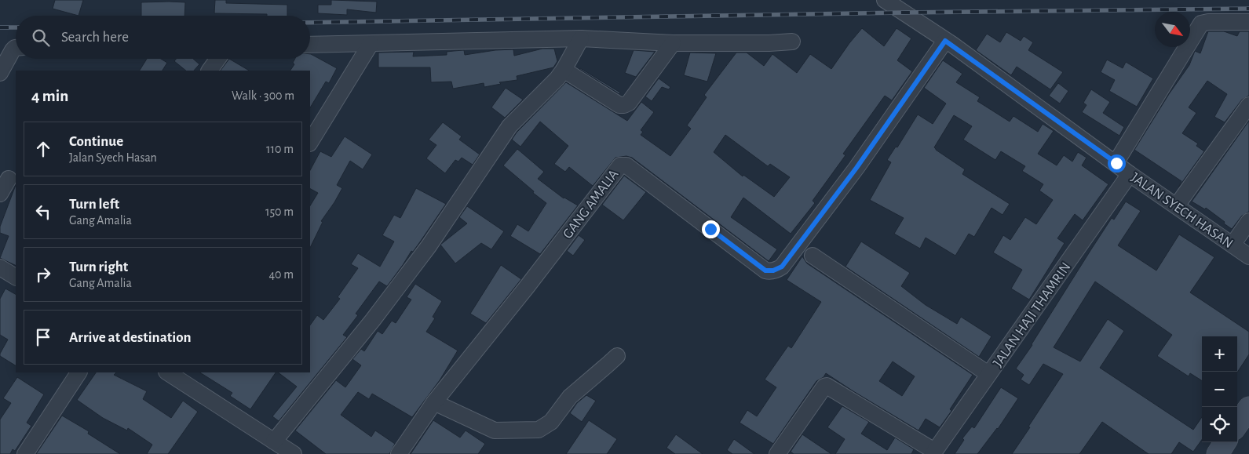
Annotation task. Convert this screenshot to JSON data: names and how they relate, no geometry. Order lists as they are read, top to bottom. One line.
{"streets":{"street":["GANG AMALIA","JALAN SYECH HASAN","JALAN HAJI THAMRIN"]},"crossings":[["GANG AMALIA","JALAN SYECH HASAN"],["JALAN SYECH HASAN","JALAN HAJI THAMRIN"]],"north":"bottom right","page":{"search":"Search here","heading":["4 min","Walk · 300 m"],"list":[["Continue","Jalan Syech Hasan","110 m"],["Turn left","Gang Amalia","150 m"],["Turn right","Gang Amalia","40 m"],"Arrive at destination"],"map_buttons":["+","−"]}}
